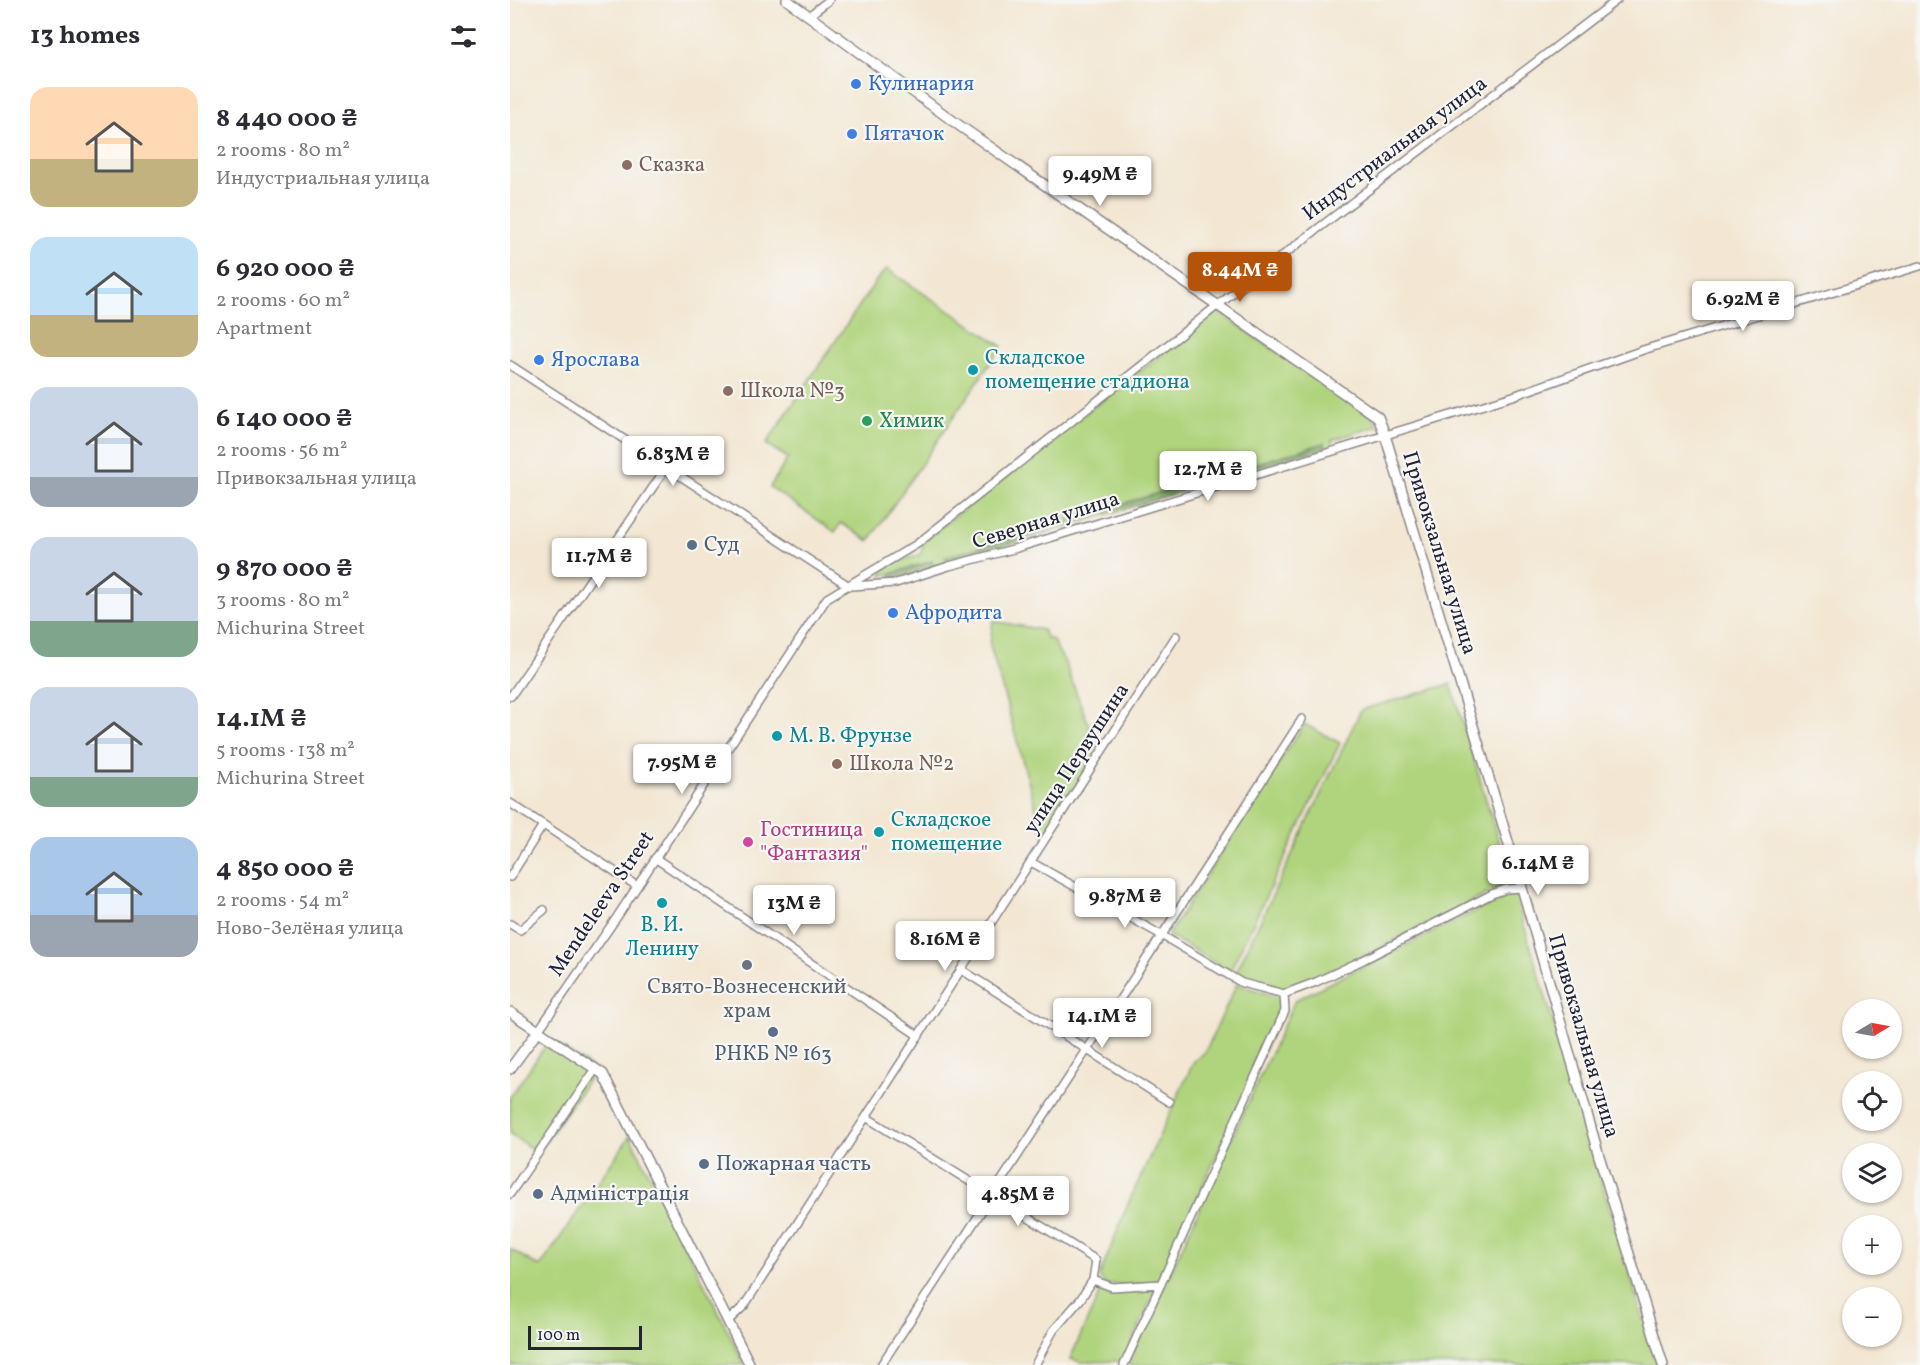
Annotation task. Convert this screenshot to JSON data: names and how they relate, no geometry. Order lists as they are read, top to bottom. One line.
{"streets":{"main road":["Привокзальная улица","Mendeleeva Street"],"street":["Индустриальная улица","Северная улица","улица Первушина"]},"crossings":[["Индустриальная улица","Северная улица"],["Индустриальная улица","Привокзальная улица"],["Индустриальная улица","Mendeleeva Street"],["Северная улица","Привокзальная улица"],["Северная улица","Mendeleeva Street"]],"places":["Кулинария","Пятачок","Сказка","Ярослава","Складское помещение стадиона","Школа №3","Химик","Суд","Афродита","М. В. Фрунзе","Школа №2","Складское помещение","Гостиница \"Фантазия\"","В. И. Ленину","Свято-Вознесенский храм","РНКБ № 163","Пожарная часть","Адміністрація"],"scale_bar":"100 m","north":"right","page":{"heading":"13 homes","list":[{"name":"8 440 000 ₴","note":"2 rooms · 80 m² · Индустриальная улица"},{"name":"6 920 000 ₴","note":"2 rooms · 60 m² · Apartment"},{"name":"6 140 000 ₴","note":"2 rooms · 56 m² · Привокзальная улица"},{"name":"9 870 000 ₴","note":"3 rooms · 80 m² · Michurina Street"},{"name":"14.1M ₴","note":"5 rooms · 138 m² · Michurina Street"},{"name":"4 850 000 ₴","note":"2 rooms · 54 m² · Ново-Зелёная улица"}],"price":["9.49M ₴","8.44M ₴","6.92M ₴","6.83M ₴","12.7M ₴","11.7M ₴","7.95M ₴","6.14M ₴","9.87M ₴","13M ₴","8.16M ₴","14.1M ₴","4.85M ₴"],"map_buttons":["+","−"],"scale":"100 m"}}
